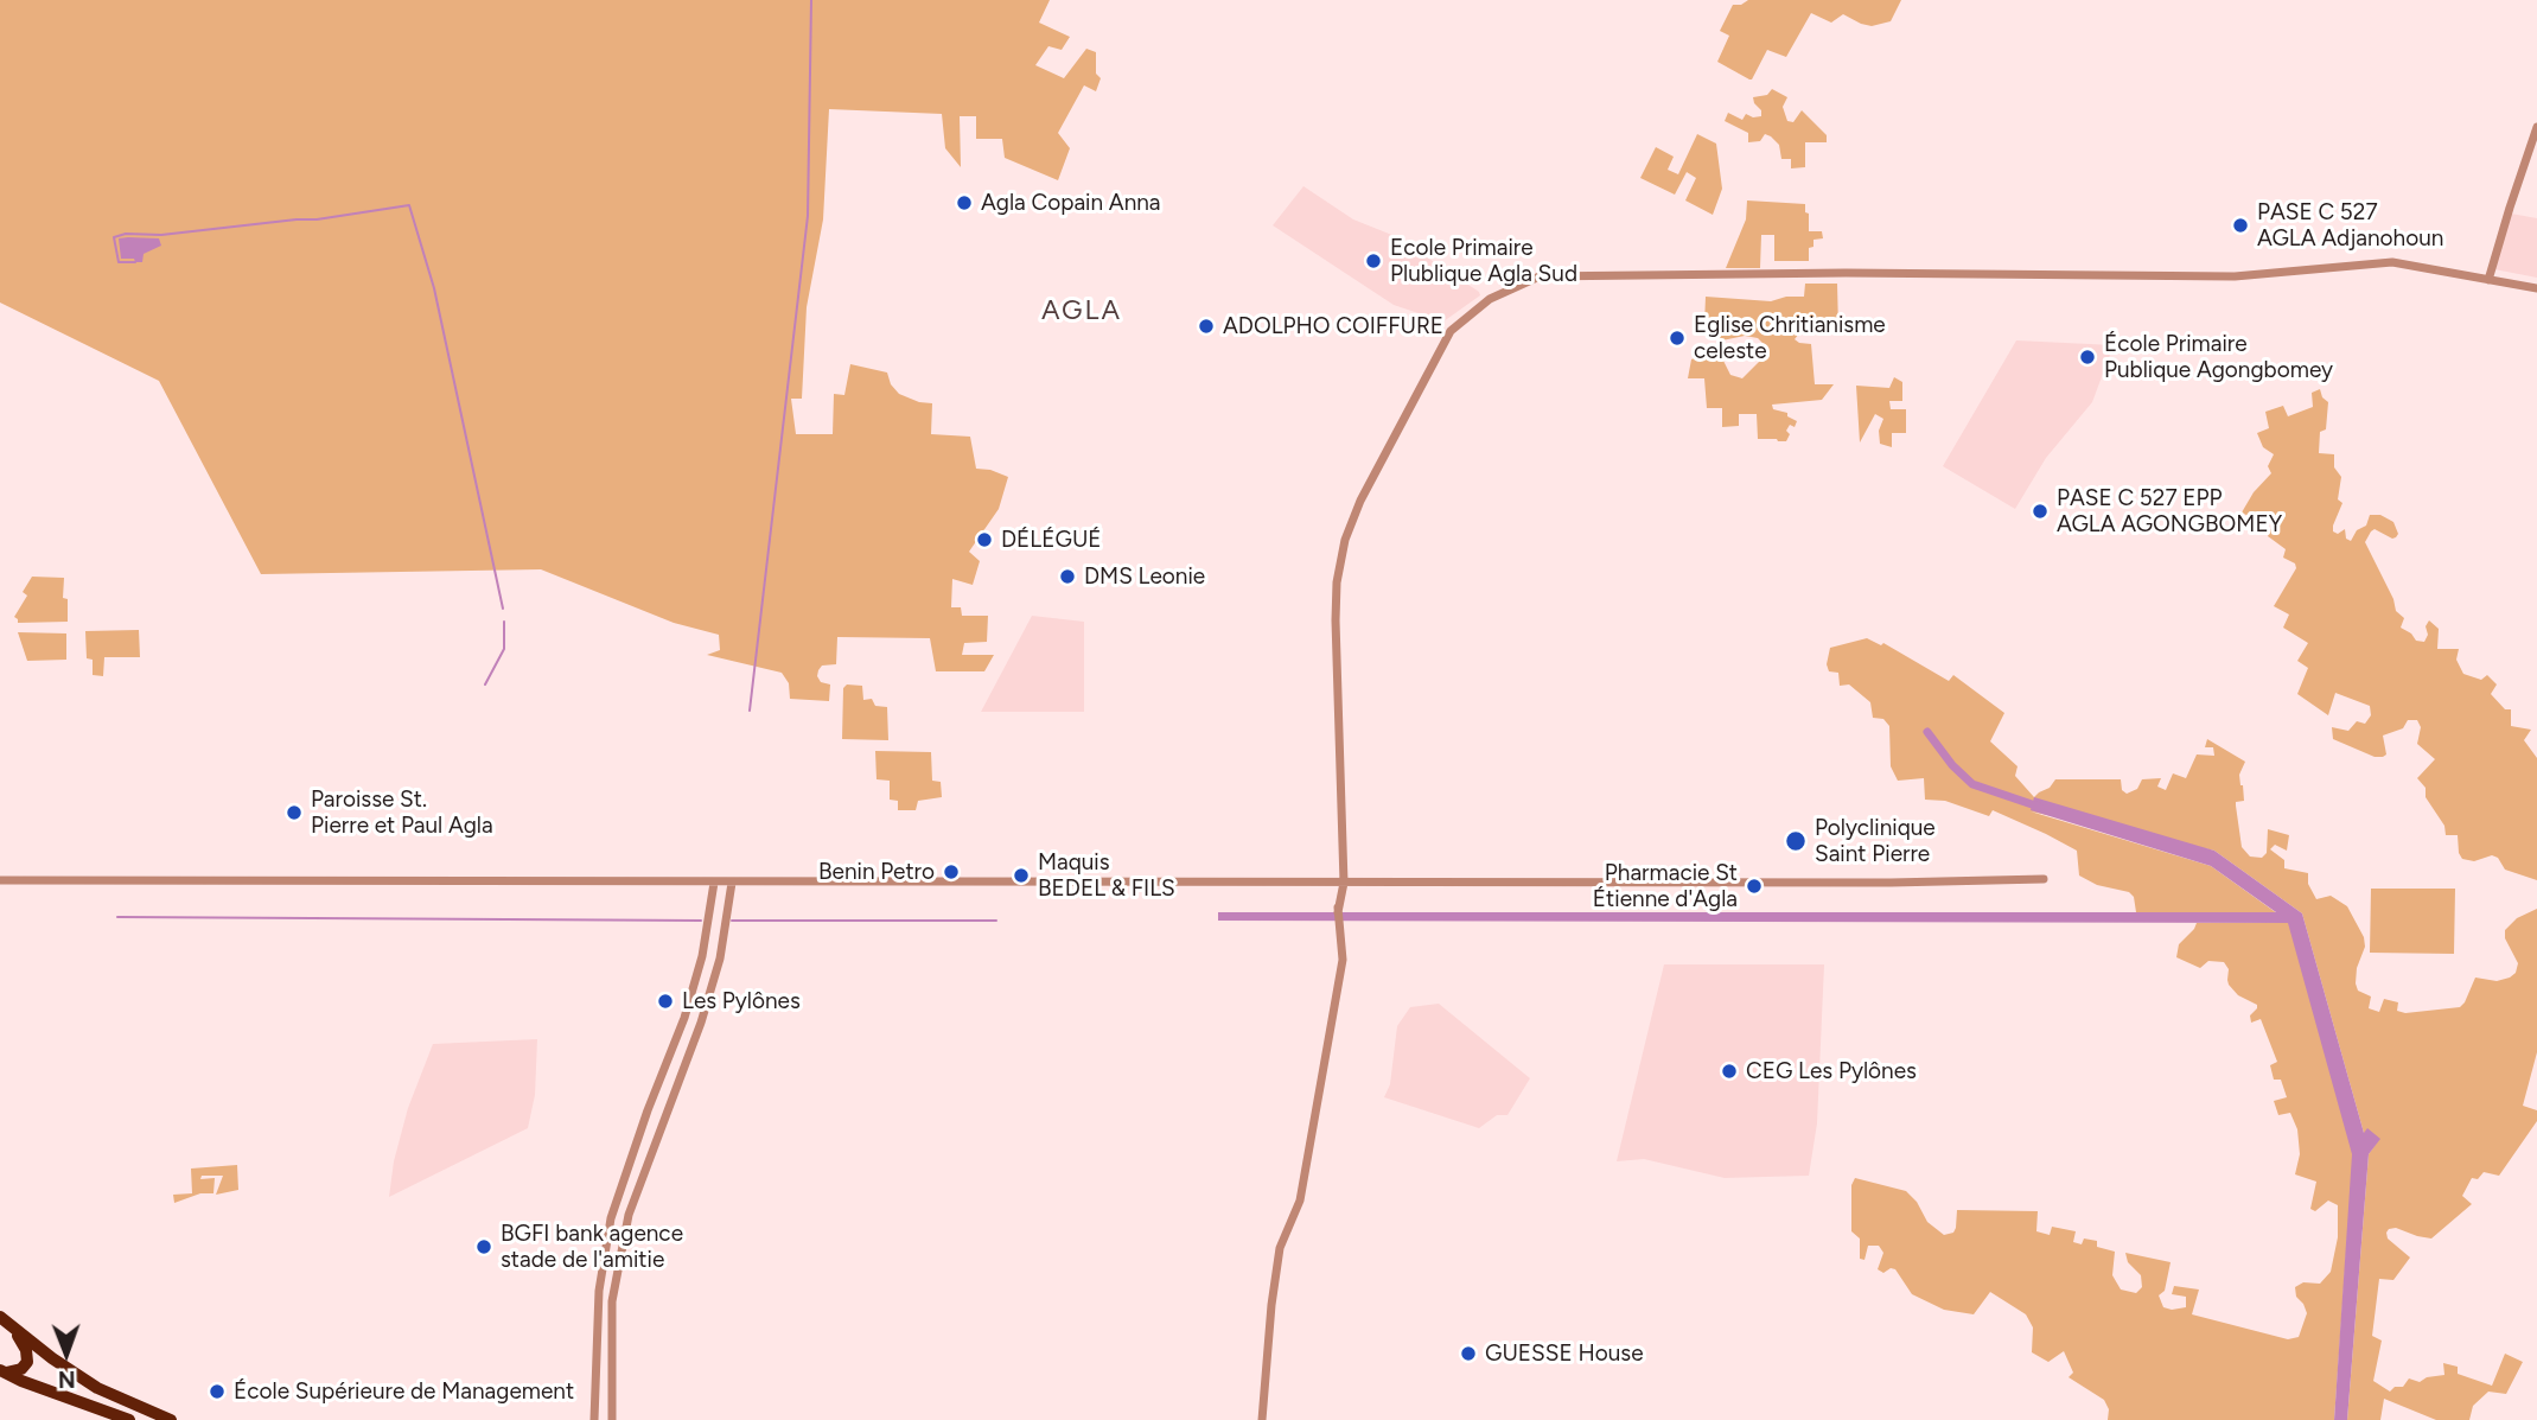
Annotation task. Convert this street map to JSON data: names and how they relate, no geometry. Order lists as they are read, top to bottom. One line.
{"districts":["AGLA"],"places":["Agla Copain Anna","PASE C 527 AGLA Adjanohoun","Ecole Primaire Plublique Agla Sud","ADOLPHO COIFFURE","Eglise Chritianisme celeste","École Primaire Publique Agongbomey","PASE C 527 EPP AGLA AGONGBOMEY","DÉLÉGUÉ","DMS Leonie","Paroisse St. Pierre et Paul Agla","Polyclinique Saint Pierre","Benin Petro","Maquis BEDEL & FILS","Pharmacie St Étienne d'Agla","Les Pylônes","CEG Les Pylônes","BGFI bank agence stade de l'amitie","GUESSE House","École Supérieure de Management"],"north":"bottom"}
